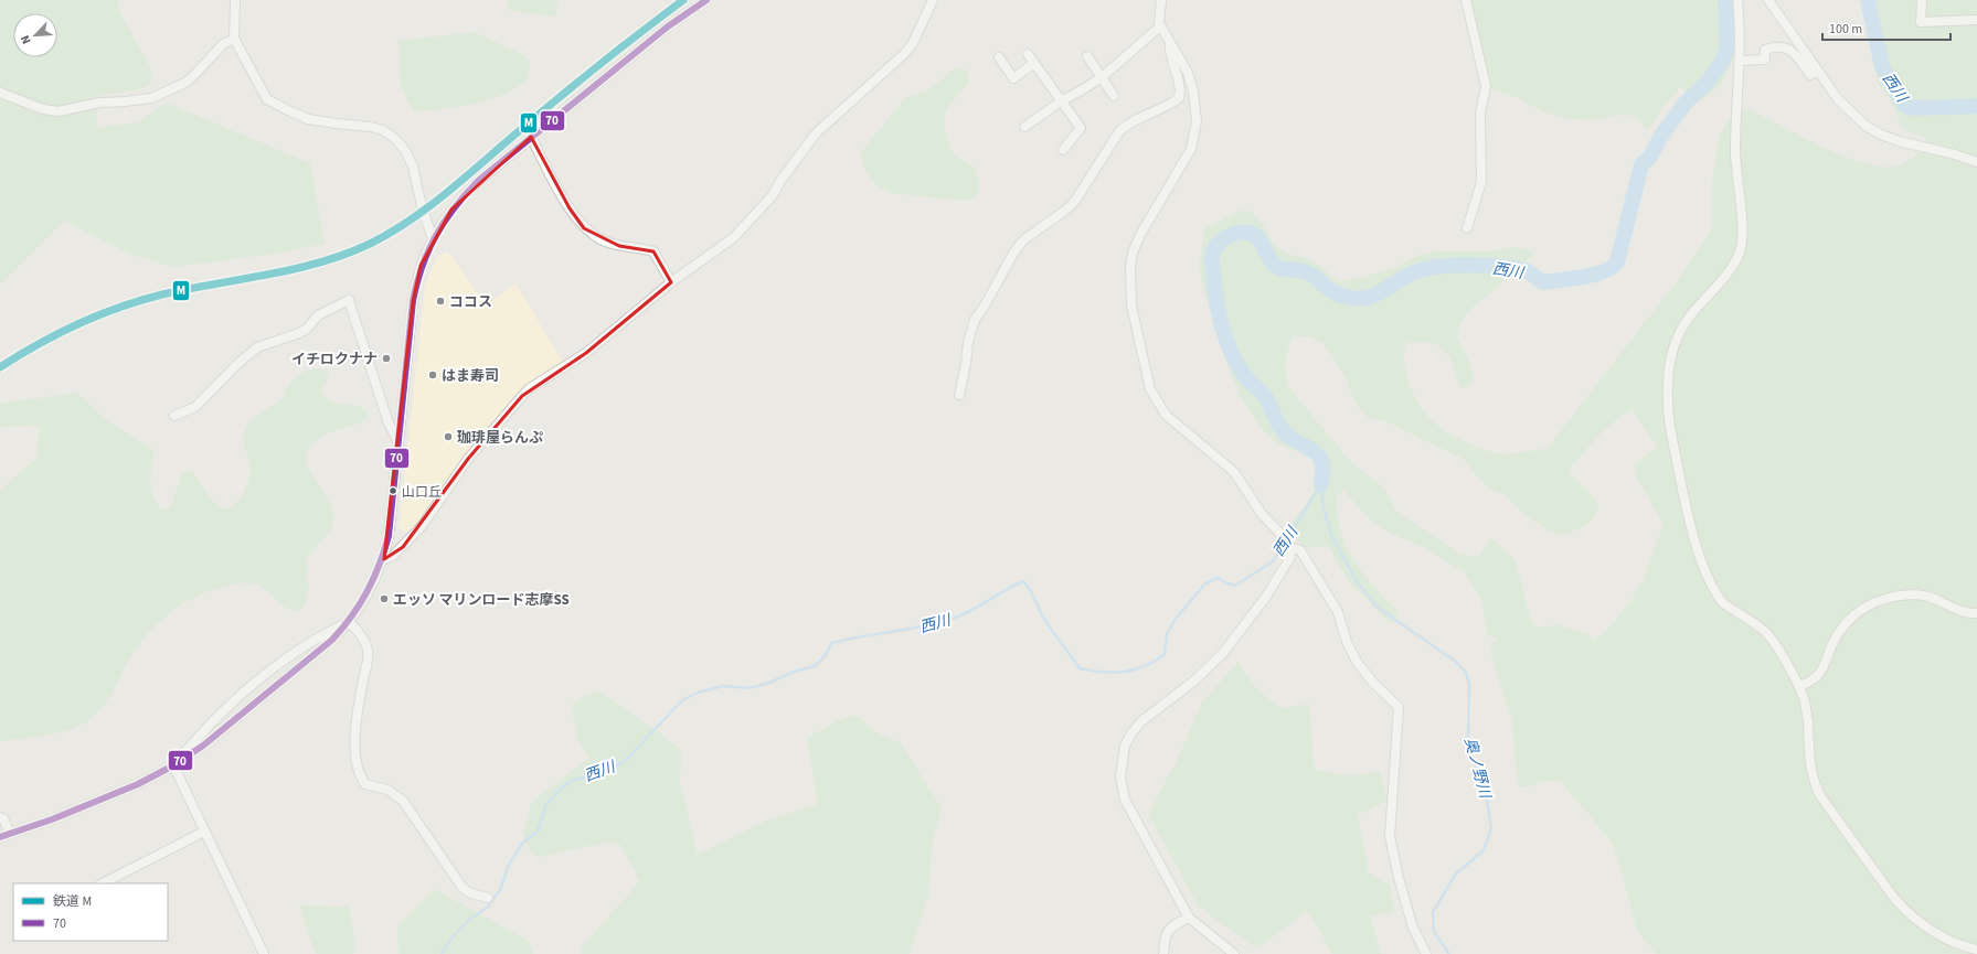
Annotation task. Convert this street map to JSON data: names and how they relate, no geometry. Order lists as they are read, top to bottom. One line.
{"water":["西川","奥ノ野川"],"places":["ココス","イチロクナナ","はま寿司","珈琲屋らんぷ","山口丘","エッソ マリンロード志摩SS"],"lines":["rail line M","transit line 70"],"legend":["鉄道 M","70"],"scale_bar":"100 m","north":"bottom left"}
